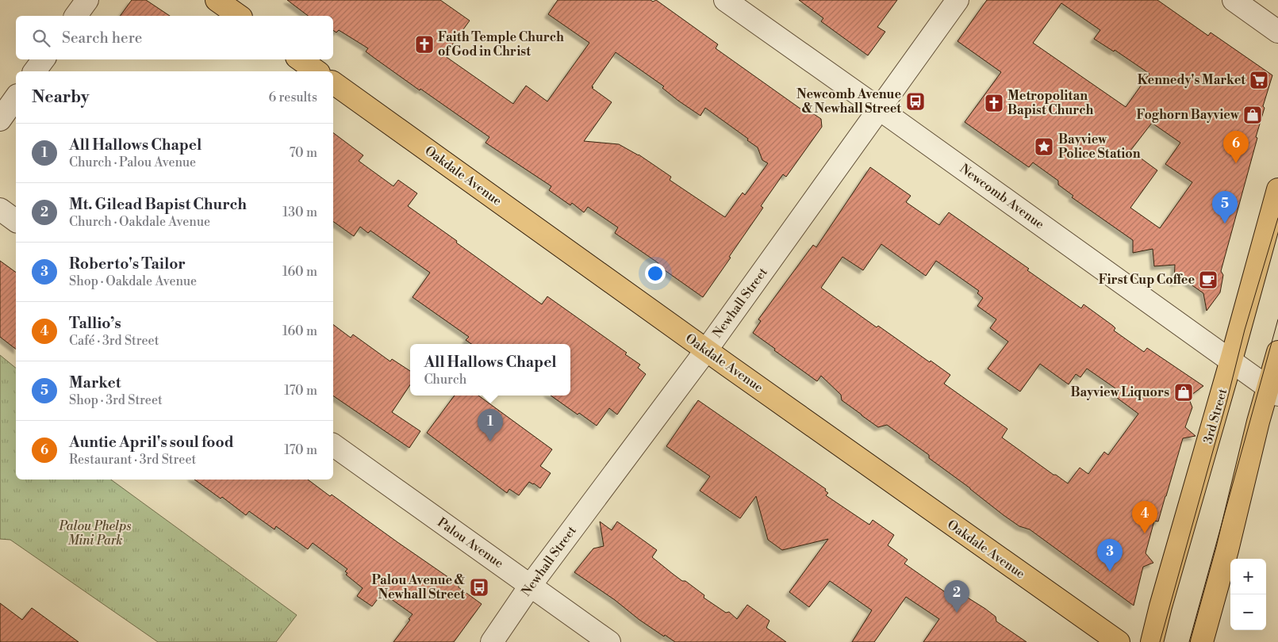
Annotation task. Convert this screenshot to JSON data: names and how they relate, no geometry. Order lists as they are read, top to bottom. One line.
{"streets":{"main road":["Oakdale Avenue","3rd Street"],"street":["Newcomb Avenue","Newhall Street","Palou Avenue"]},"crossings":[["Oakdale Avenue","Newhall Street"],["Newcomb Avenue","Newhall Street"],["Newcomb Avenue","3rd Street"],["Newhall Street","Palou Avenue"]],"parks":["Palou Phelps Mini Park"],"places":{"church":["Faith Temple Church of God in Christ","Metropolitan Bapist Church"],"supermarket":["Kennedy's Market"],"bus stop":["Newcomb Avenue & Newhall Street","Palou Avenue & Newhall Street"],"shop":["Foghorn Bayview","Bayview Liquors"],"place":["Bayview Police Station"],"cafe":["First Cup Coffee"]},"page":{"search":"Search here","heading":["Nearby","6 results"],"list":[{"mark":"1","name":"All Hallows Chapel","note":"Church · Palou Avenue","value":"70 m"},{"mark":"2","name":"Mt. Gilead Bapist Church","note":"Church · Oakdale Avenue","value":"130 m"},{"mark":"3","name":"Roberto's Tailor","note":"Shop · Oakdale Avenue","value":"160 m"},{"mark":"4","name":"Tallio’s","note":"Café · 3rd Street","value":"160 m"},{"mark":"5","name":"Market","note":"Shop · 3rd Street","value":"170 m"},{"mark":"6","name":"Auntie April's soul food","note":"Restaurant · 3rd Street","value":"170 m"}],"pins":["6","5","1","4","3","2"],"popup":["All Hallows Chapel","Church"],"map_buttons":["+","−"]}}
